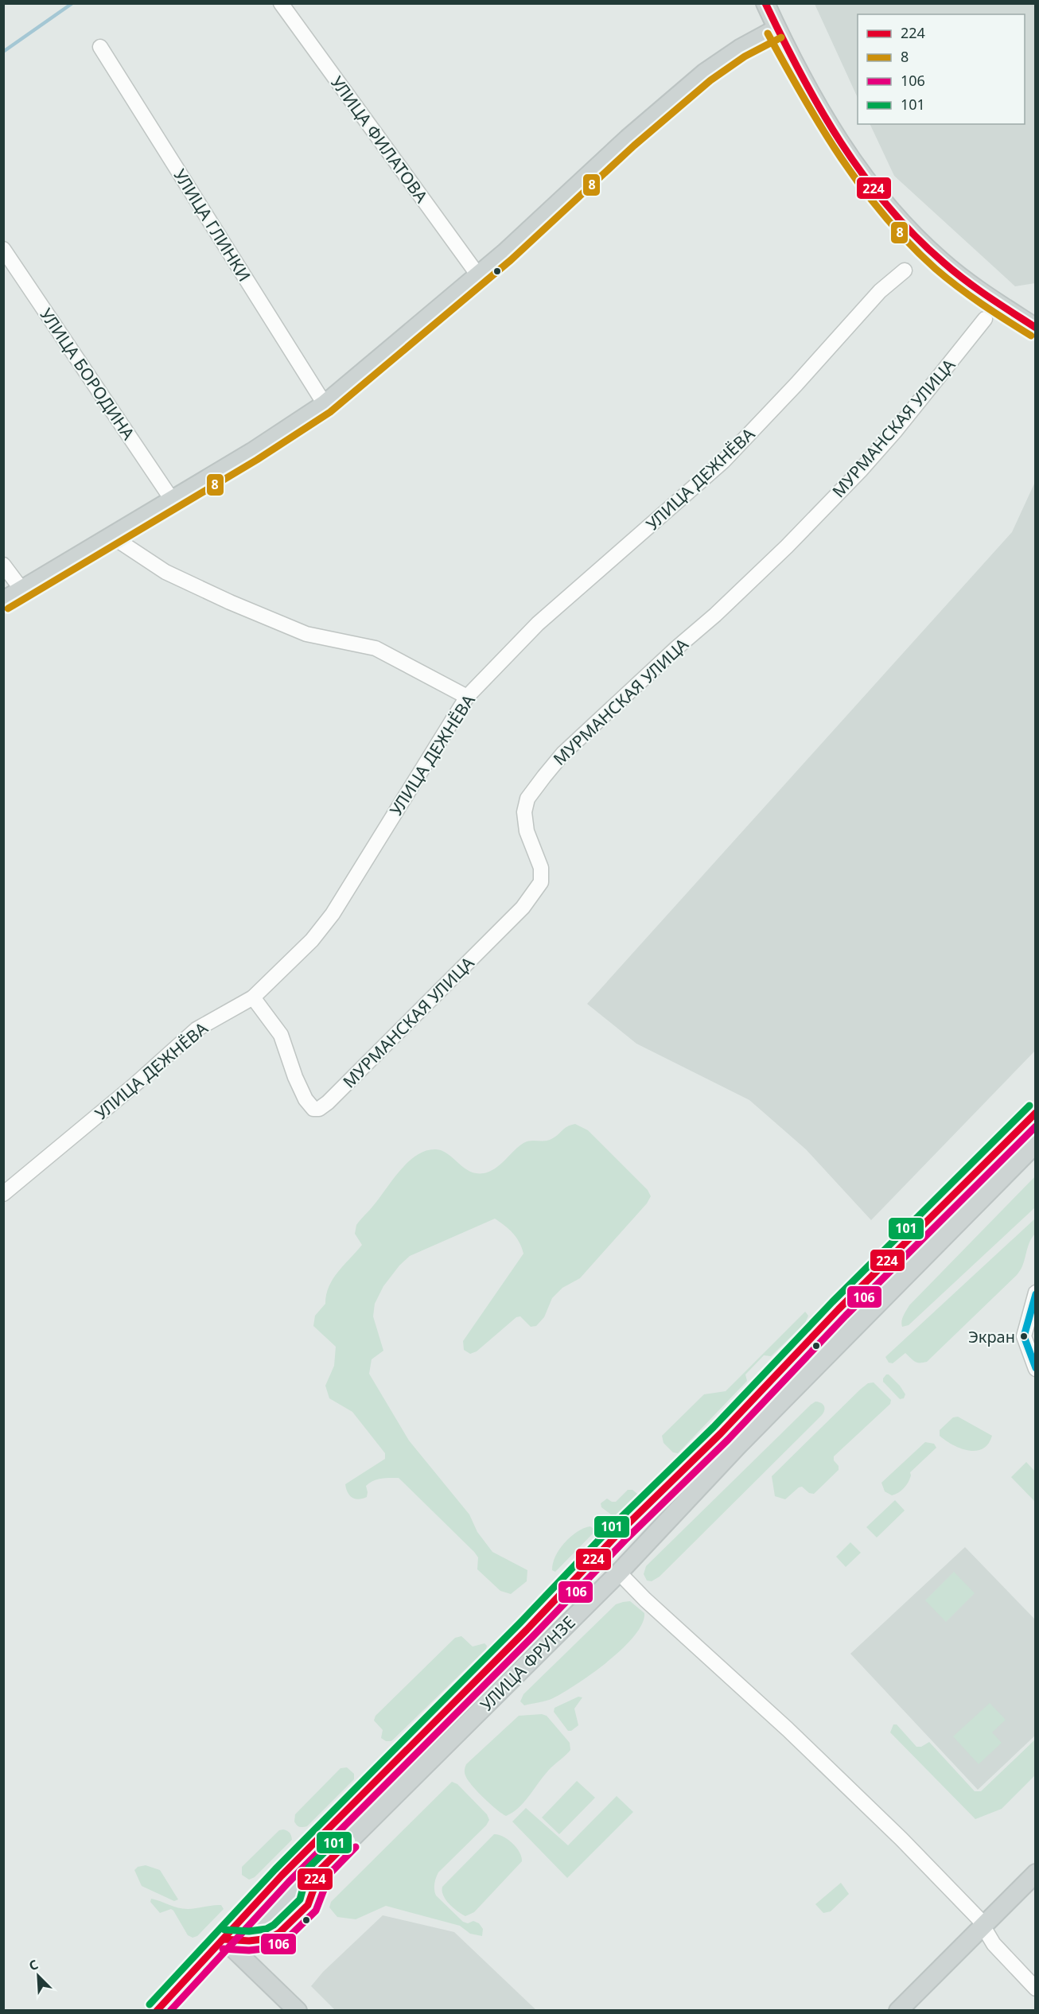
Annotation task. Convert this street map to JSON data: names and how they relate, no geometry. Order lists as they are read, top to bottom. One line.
{"streets":{"main road":["УЛИЦА ФРУНЗЕ"],"street":["УЛИЦА ФИЛАТОВА","УЛИЦА ГЛИНКИ","УЛИЦА БОРОДИНА","МУРМАНСКАЯ УЛИЦА","УЛИЦА ДЕЖНЁВА"]},"crossings":[["МУРМАНСКАЯ УЛИЦА","УЛИЦА ДЕЖНЁВА"]],"places":["Экран"],"lines":["transit line 224","transit line 8","transit line 101","transit line 106"],"legend":["224","8","106","101"],"north":"top left"}
